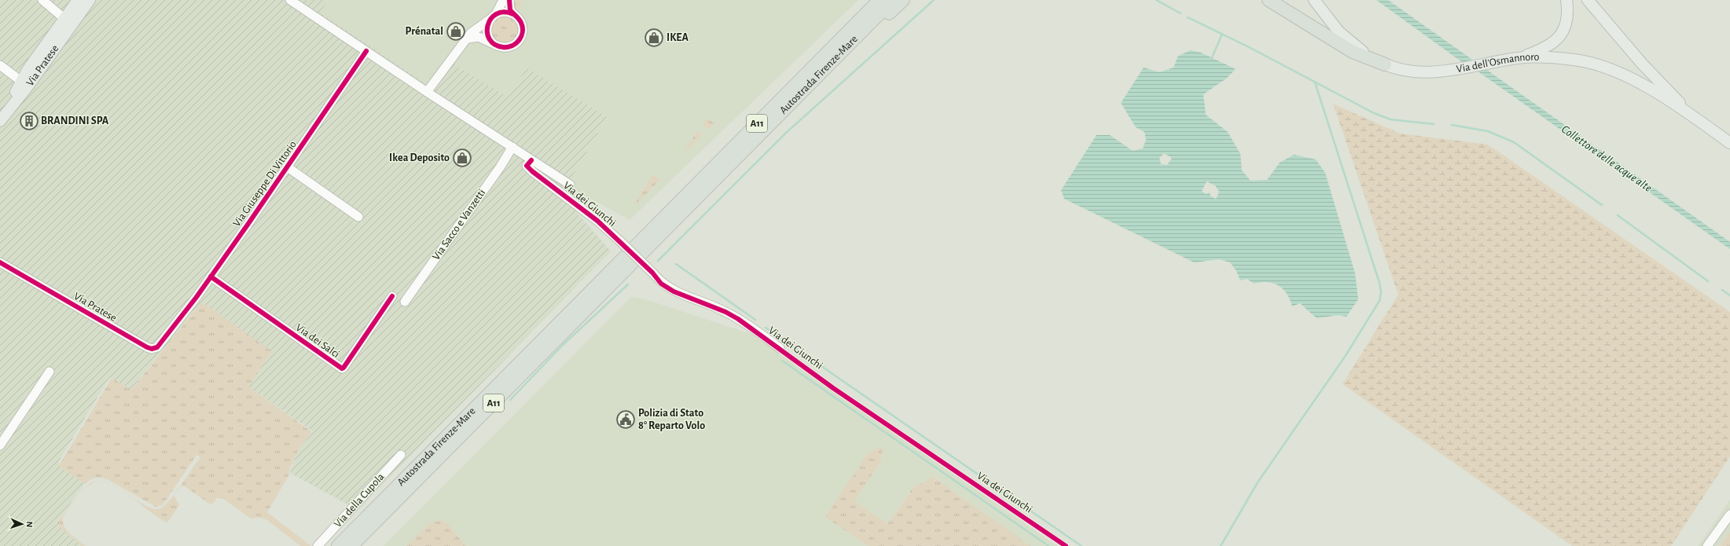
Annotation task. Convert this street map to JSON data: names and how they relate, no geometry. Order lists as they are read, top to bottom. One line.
{"streets":{"highway":["Autostrada Firenze-Mare","A11"],"main road":["Via dell'Osmannoro","Via Pratese"],"street":["Via Giuseppe Di Vittorio","Via dei Giunchi","Via Sacco e Vanzetti","Via dei Salci","Via della Cupola"]},"crossings":[["Via Pratese","Via Giuseppe Di Vittorio"],["Via Giuseppe Di Vittorio","Via dei Salci"]],"water":["Collettore delle acque alte"],"places":{"shop":["Prénatal","IKEA","Ikea Deposito"],"building":["BRANDINI SPA"],"public building":["Polizia di Stato 8° Reparto Volo"]},"north":"right"}
